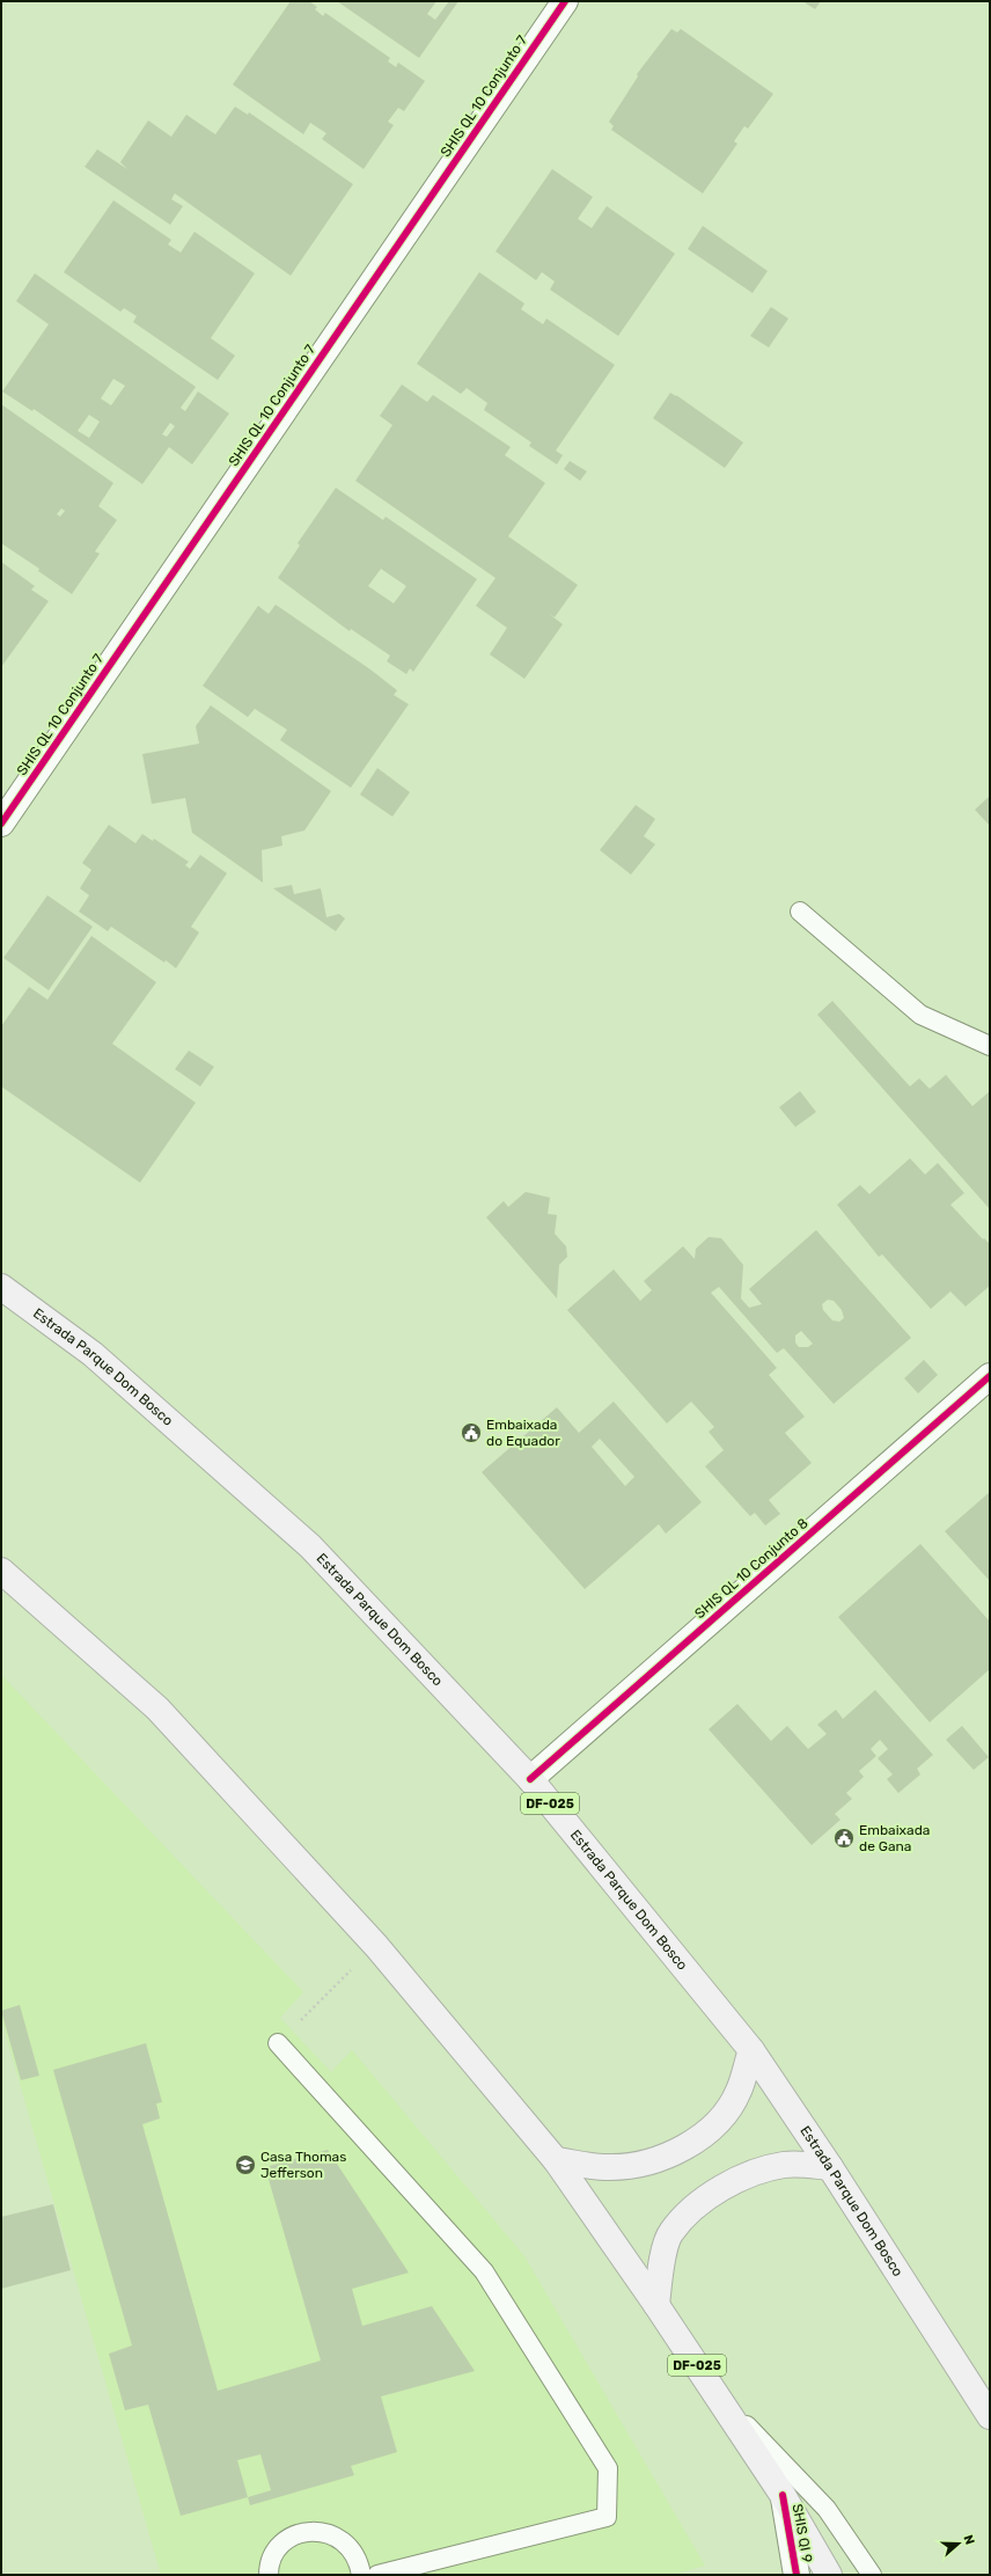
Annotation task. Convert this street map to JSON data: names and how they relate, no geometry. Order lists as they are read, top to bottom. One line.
{"streets":{"main road":["Estrada Parque Dom Bosco","DF-025"],"street":["SHIS QL 10 Conjunto 7","SHIS QL 10 Conjunto 8","SHIS QI 9"]},"crossings":[["Estrada Parque Dom Bosco","SHIS QL 10 Conjunto 8"],["DF-025","SHIS QI 9"]],"places":{"public building":["Embaixada do Equador","Embaixada de Gana"],"school or university":["Casa Thomas Jefferson"]},"north":"right"}
